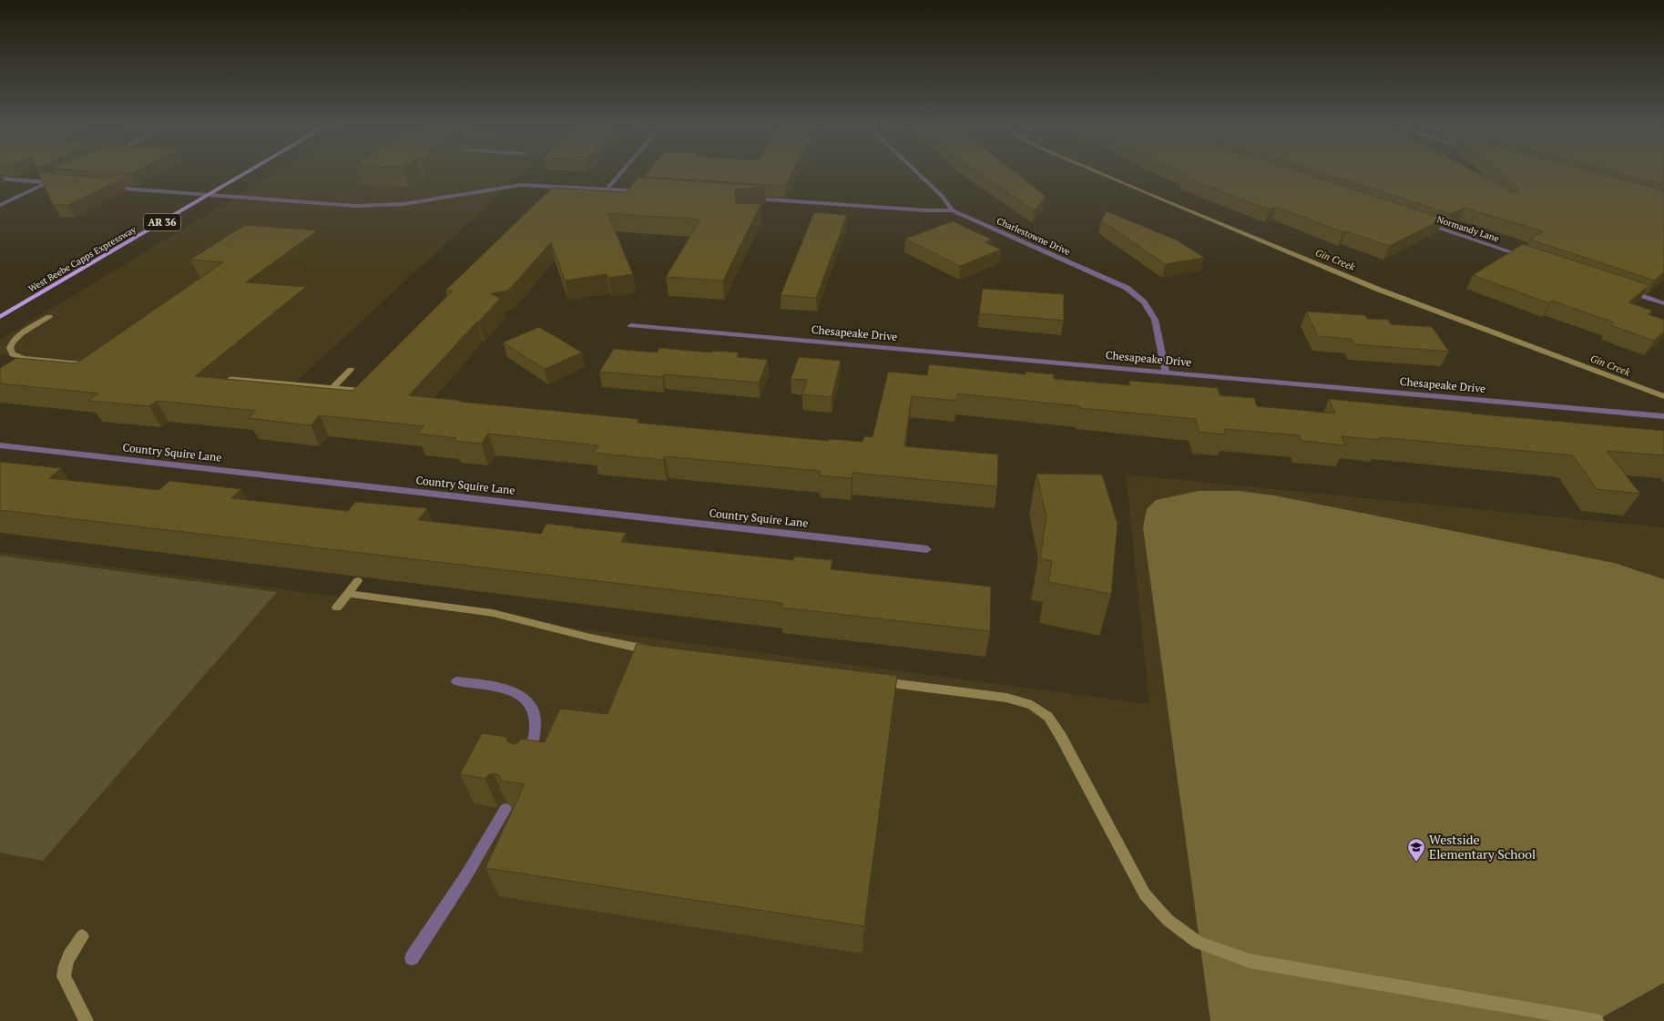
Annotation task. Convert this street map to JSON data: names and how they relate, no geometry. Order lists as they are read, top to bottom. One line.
{"streets":{"main road":["AR 36","West Beebe Capps Expressway"],"street":["Normandy Lane","Charlestowne Drive","Chesapeake Drive","Country Squire Lane"]},"crossings":[["Charlestowne Drive","Chesapeake Drive"]],"water":["Gin Creek"],"places":{"school or university":["Westside Elementary School"]}}
